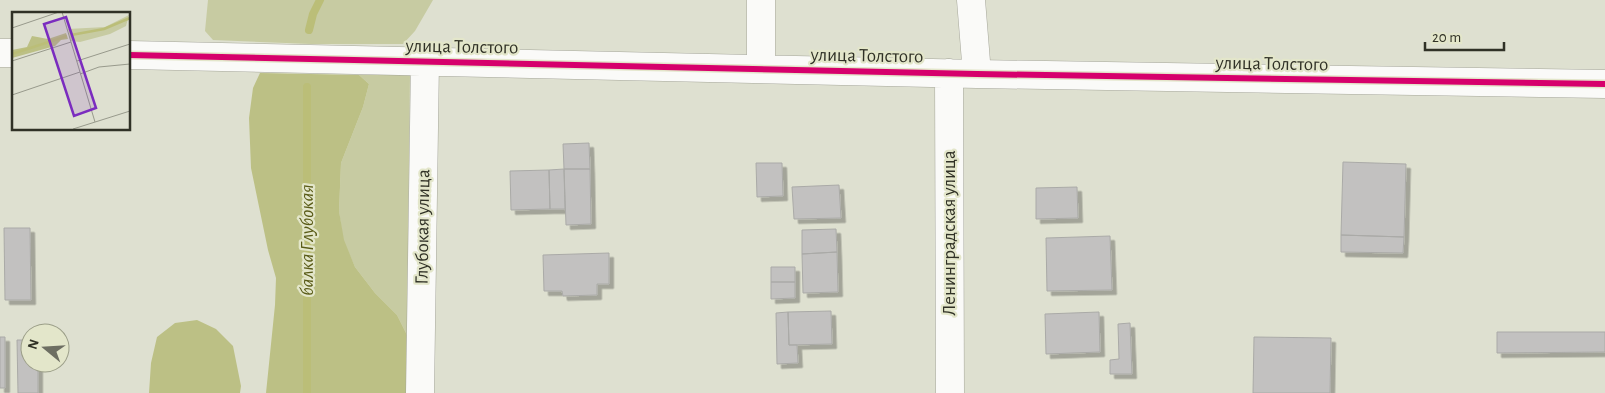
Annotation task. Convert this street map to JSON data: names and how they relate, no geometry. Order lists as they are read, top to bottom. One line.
{"streets":{"street":["улица Толстого","Глубокая улица","Ленинградская улица"]},"crossings":[["улица Толстого","Глубокая улица"],["улица Толстого","Ленинградская улица"]],"water":["балка Глубокая"],"scale_bar":"20 m","north":"left"}
